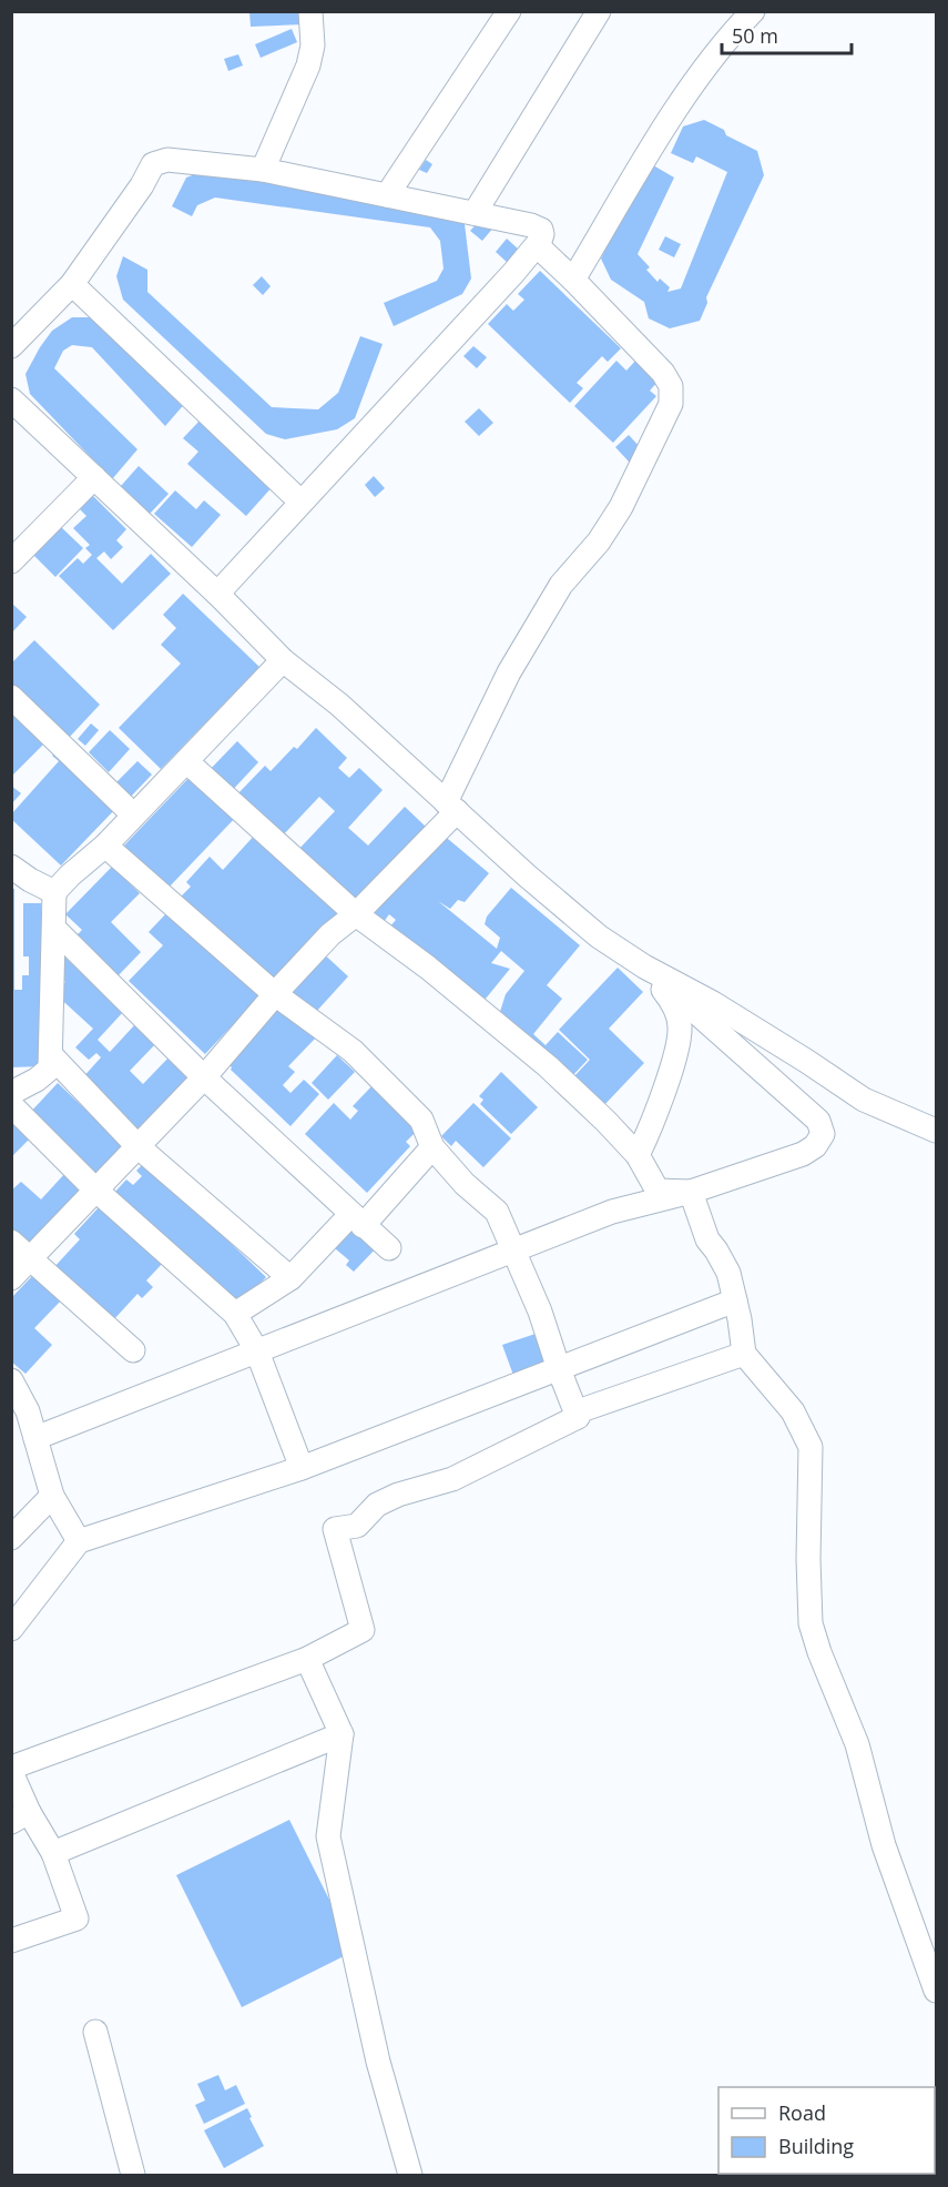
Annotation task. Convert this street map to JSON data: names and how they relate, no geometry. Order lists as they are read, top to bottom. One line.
{"legend":["Road","Building"],"scale_bar":"50 m"}
